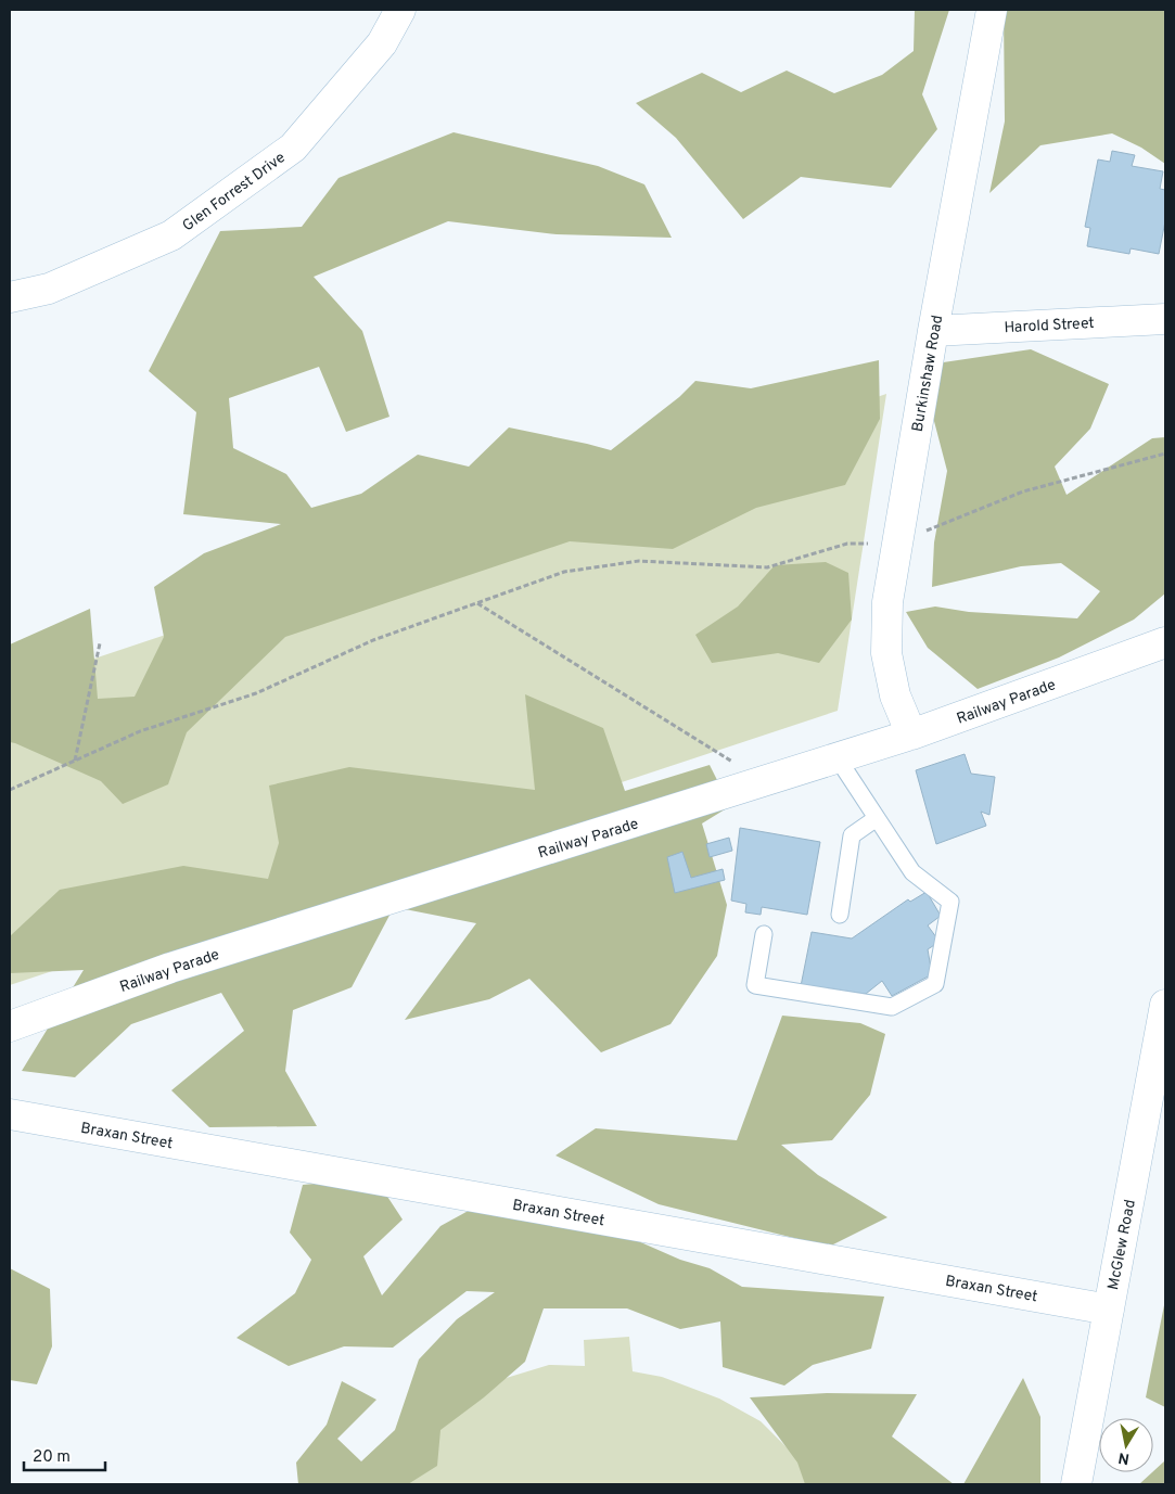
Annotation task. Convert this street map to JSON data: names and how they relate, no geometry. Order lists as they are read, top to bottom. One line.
{"streets":{"street":["Glen Forrest Drive","Harold Street","Burkinshaw Road","Railway Parade","Braxan Street","McGlew Road"]},"crossings":[["Harold Street","Burkinshaw Road"],["Burkinshaw Road","Railway Parade"],["Braxan Street","McGlew Road"]],"scale_bar":"20 m","north":"bottom"}
